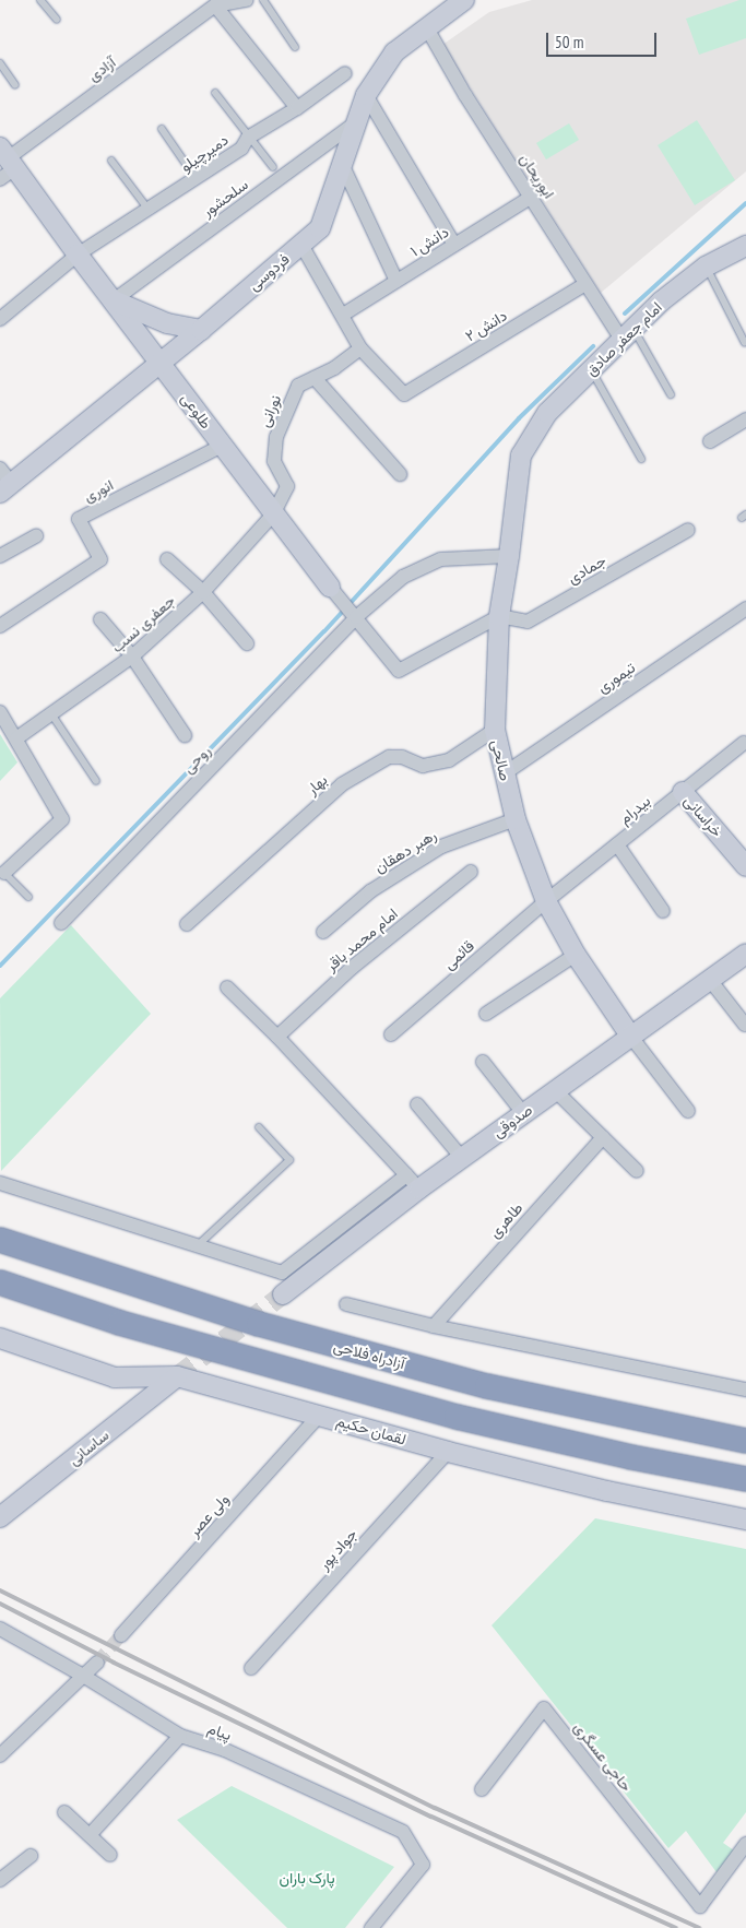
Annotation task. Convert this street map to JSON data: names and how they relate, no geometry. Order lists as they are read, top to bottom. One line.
{"streets":{"highway":["آزادراه فلاحی"],"street":["آزادی","دمیرچیلو","ابوریحان","سلحشور","دانش ۱","فردوسی","دانش ۲","امام جعفر صادق","طلوعی","نورانی","انوری","جمادی","جعفری نسب","تیموری","روحی","صالحی","بهار","بیدرام","خراسانی","رهبر دهقان","امام محمد باقر","قائمی","صدوقی","طاهری","لقمان حکیم","ساسانی","ولی عصر","جواد پور","پیام","حاجی عسگری"]},"crossings":[["آزادی","طلوعی"],["دمیرچیلو","طلوعی"],["ابوریحان","دانش ۱"],["ابوریحان","فردوسی"],["ابوریحان","دانش ۲"],["ابوریحان","امام جعفر صادق"],["سلحشور","فردوسی"],["سلحشور","طلوعی"],["فردوسی","طلوعی"],["دانش ۲","نورانی"],["امام جعفر صادق","صالحی"],["طلوعی","نورانی"],["طلوعی","انوری"],["طلوعی","جمادی"],["طلوعی","جعفری نسب"],["طلوعی","روحی"],["طلوعی","صالحی"],["نورانی","جعفری نسب"],["جمادی","صالحی"],["تیموری","صالحی"],["روحی","صالحی"],["صالحی","بهار"],["صالحی","بیدرام"],["صالحی","رهبر دهقان"],["صالحی","قائمی"],["صالحی","صدوقی"],["بیدرام","خراسانی"],["بیدرام","قائمی"],["لقمان حکیم","ساسانی"],["لقمان حکیم","ولی عصر"],["لقمان حکیم","جواد پور"]],"parks":["پارک باران"],"scale_bar":"50 m"}
